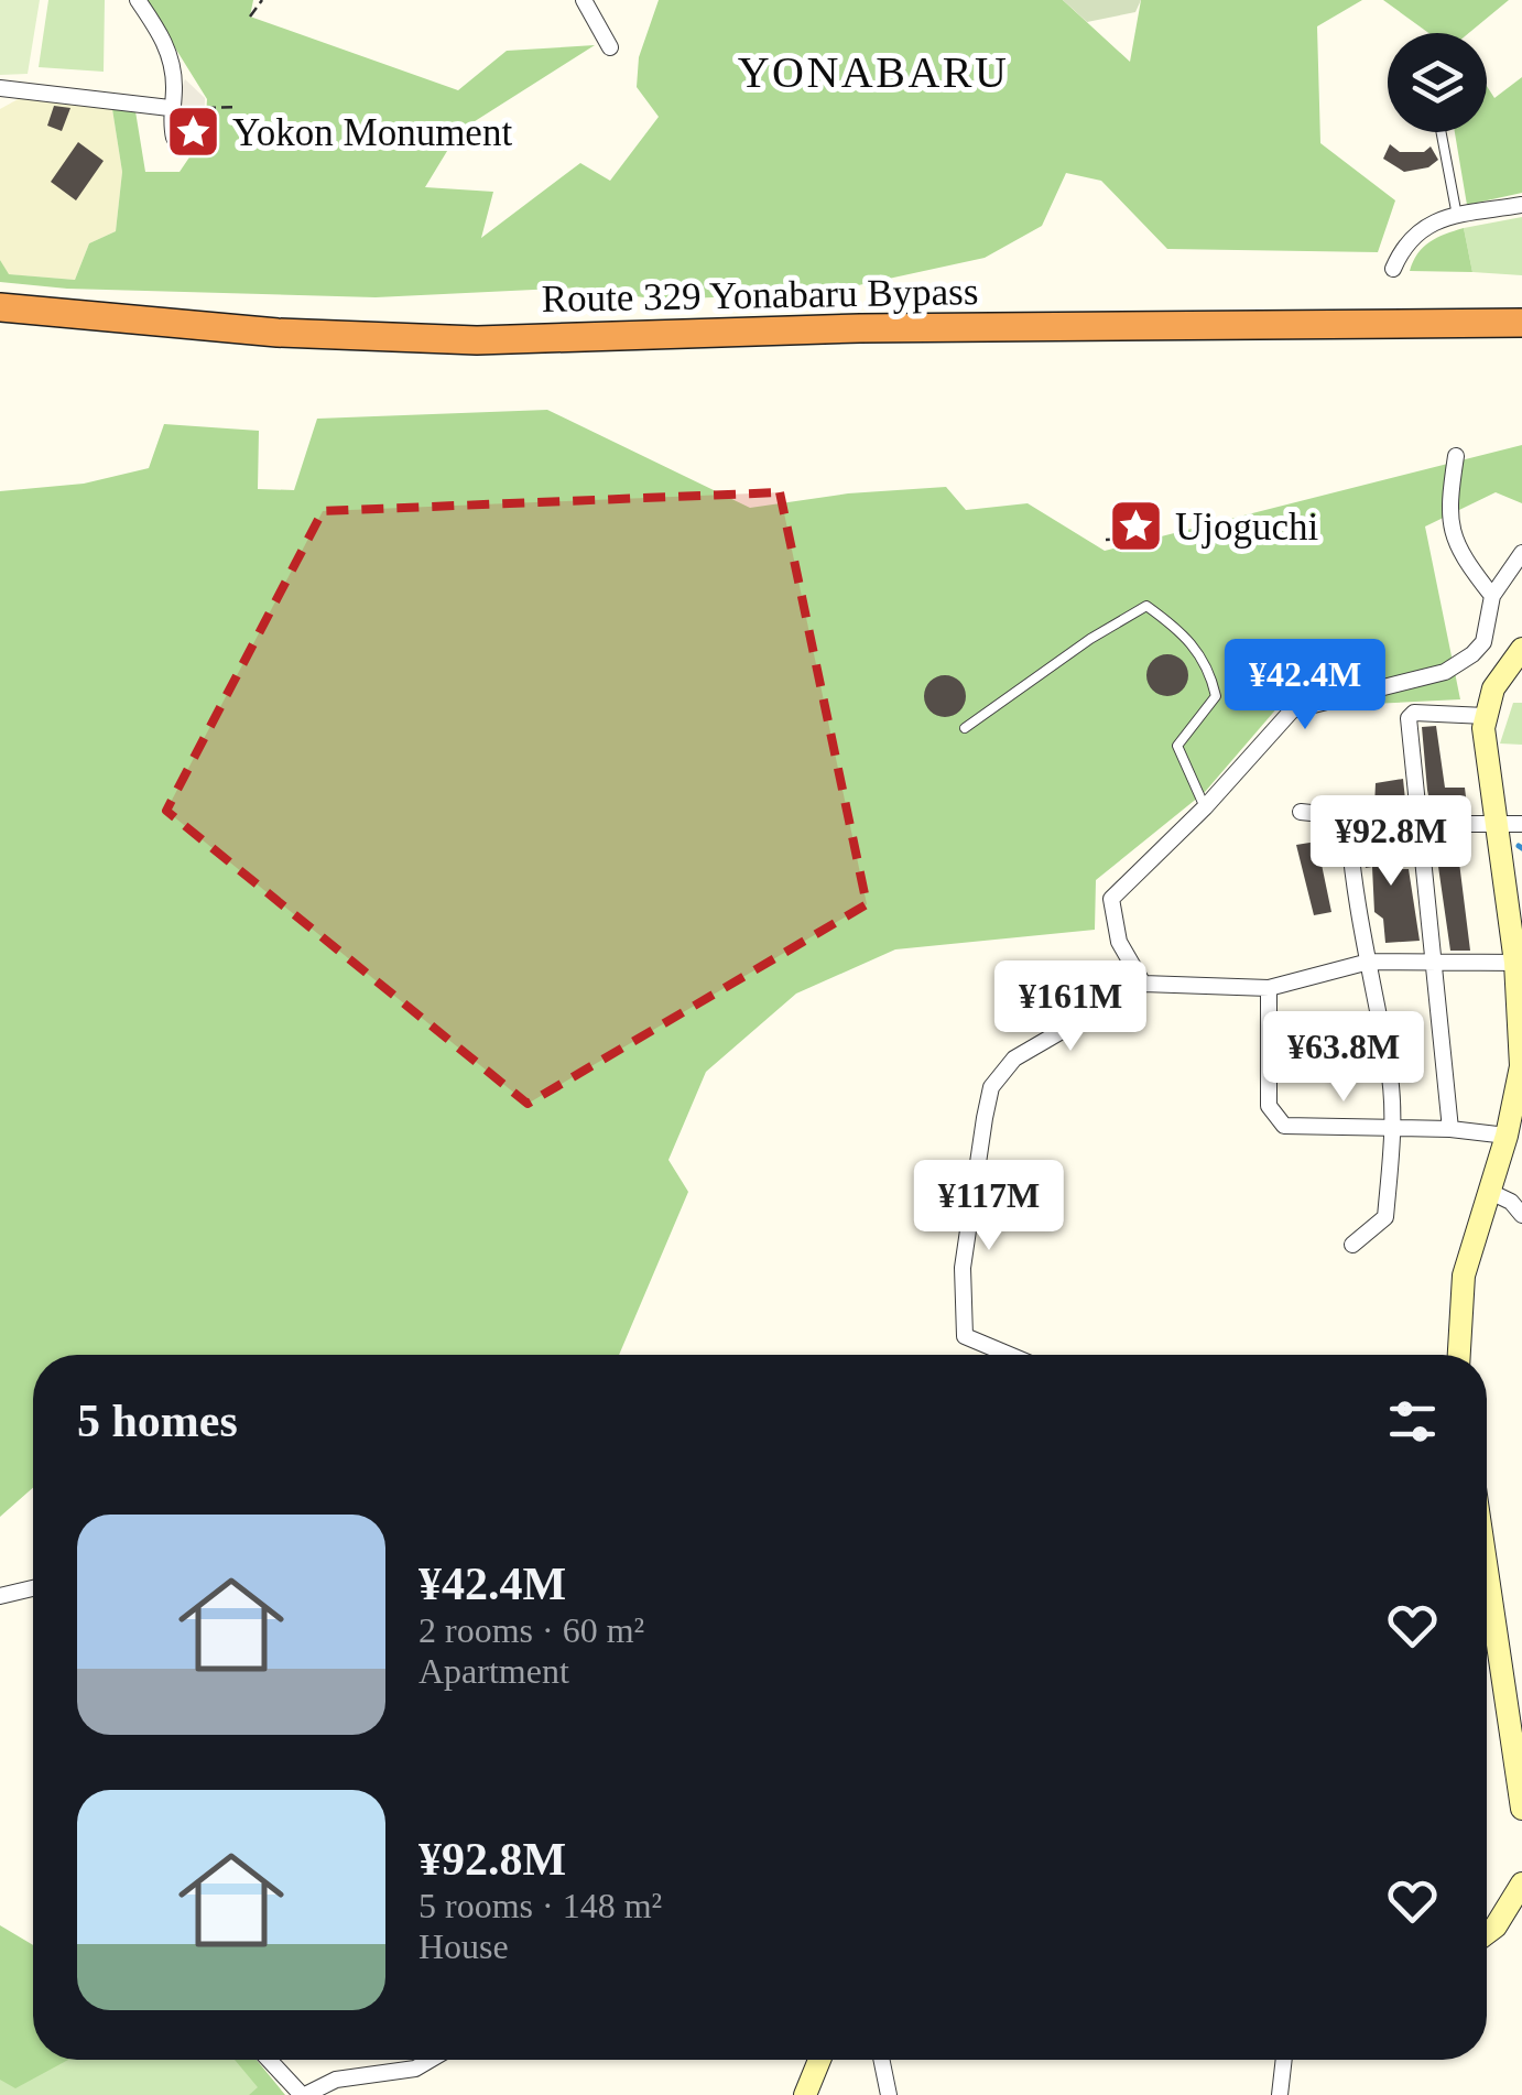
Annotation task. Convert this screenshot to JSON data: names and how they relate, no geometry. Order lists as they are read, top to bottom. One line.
{"streets":{"highway":["Route 329 Yonabaru Bypass"]},"districts":["YONABARU"],"places":{"place":["Yokon Monument","Ujoguchi"]},"page":{"price":["¥42.4M","¥92.8M","¥161M","¥63.8M","¥117M"],"heading":"5 homes","list":[{"name":"¥42.4M","note":"2 rooms · 60 m² · Apartment"},{"name":"¥92.8M","note":"5 rooms · 148 m² · House"}]}}
